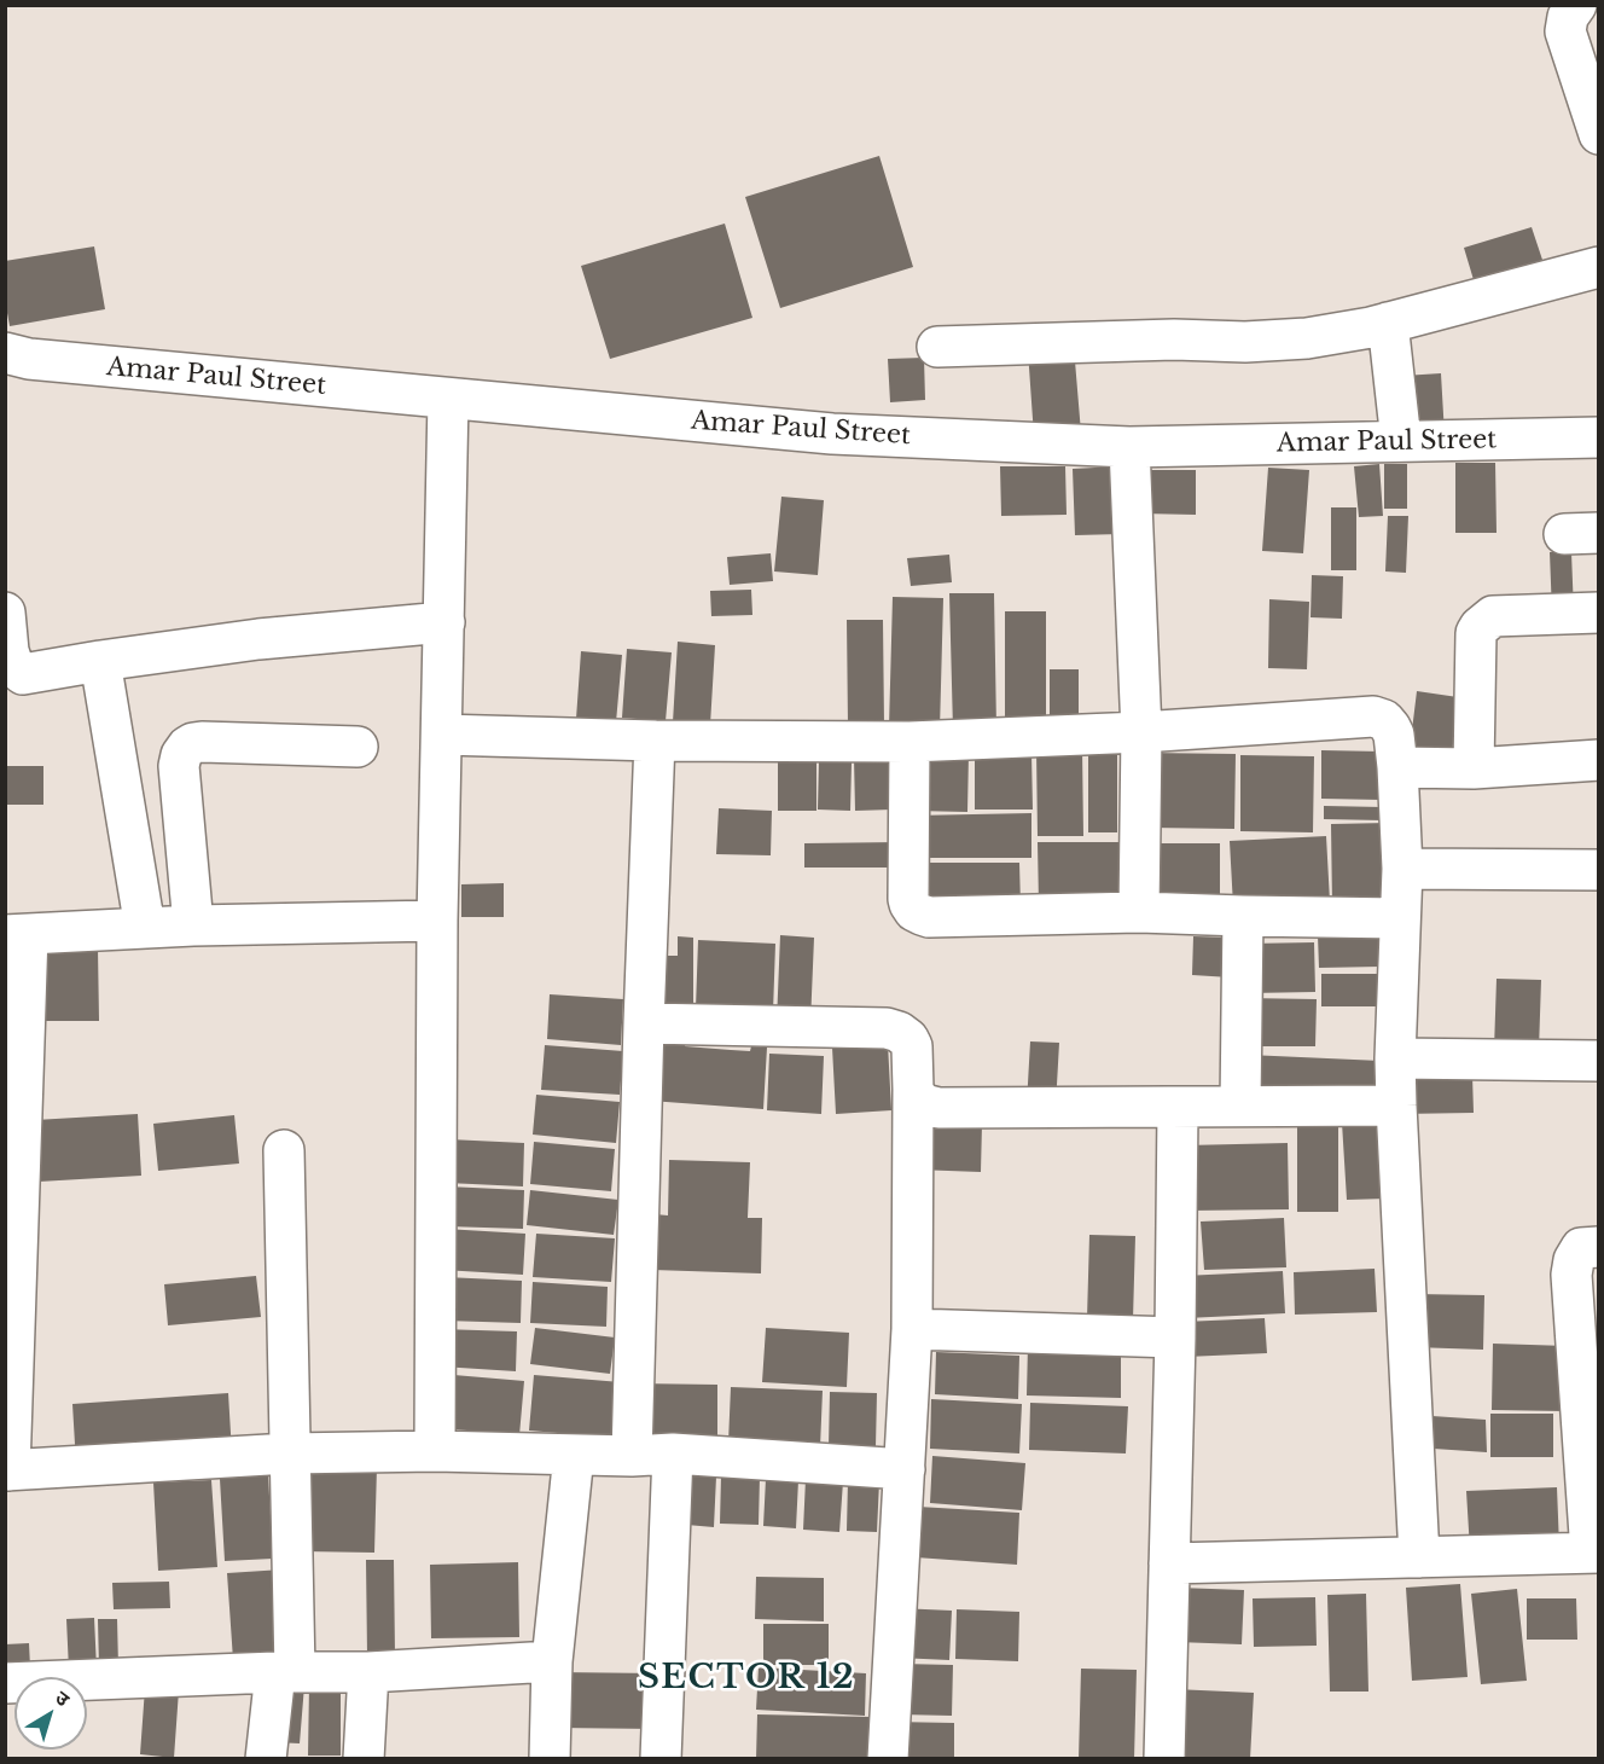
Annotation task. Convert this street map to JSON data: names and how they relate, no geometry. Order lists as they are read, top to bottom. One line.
{"streets":{"street":["Amar Paul Street"]},"districts":["SECTOR 12"],"north":"top right"}
